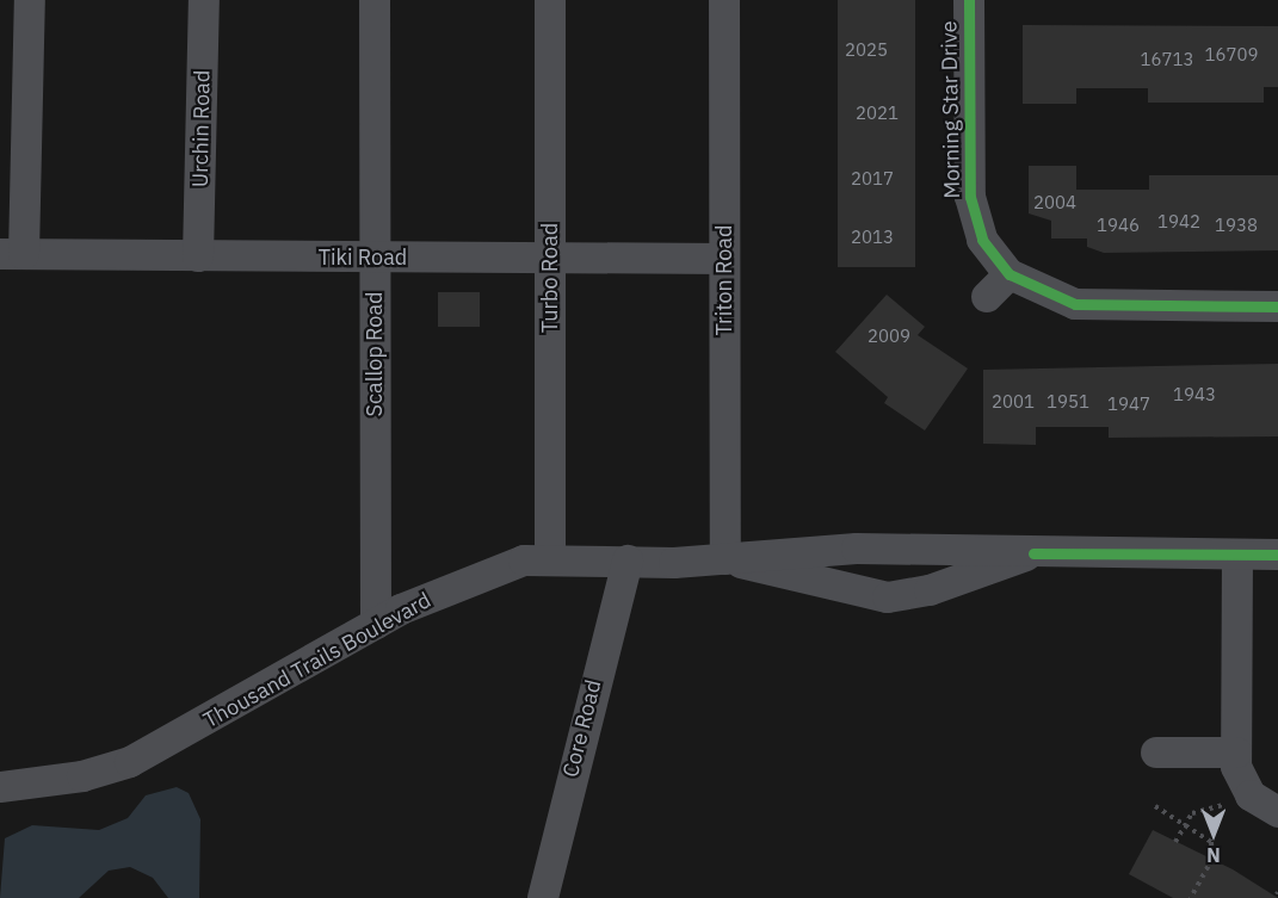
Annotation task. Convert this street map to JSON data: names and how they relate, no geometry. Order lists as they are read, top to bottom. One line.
{"streets":{"street":["Morning Star Drive","Urchin Road","Tiki Road","Turbo Road","Triton Road","Scallop Road","Thousand Trails Boulevard","Core Road"]},"crossings":[["Urchin Road","Tiki Road"],["Tiki Road","Turbo Road"],["Tiki Road","Triton Road"],["Tiki Road","Scallop Road"],["Turbo Road","Thousand Trails Boulevard"],["Triton Road","Thousand Trails Boulevard"],["Scallop Road","Thousand Trails Boulevard"],["Thousand Trails Boulevard","Core Road"]],"house_numbers":["2025","16709","16713","2021","2017","2004","1942","1946","1938","2013","2009","1943","2001","1951","1947"],"north":"bottom"}
